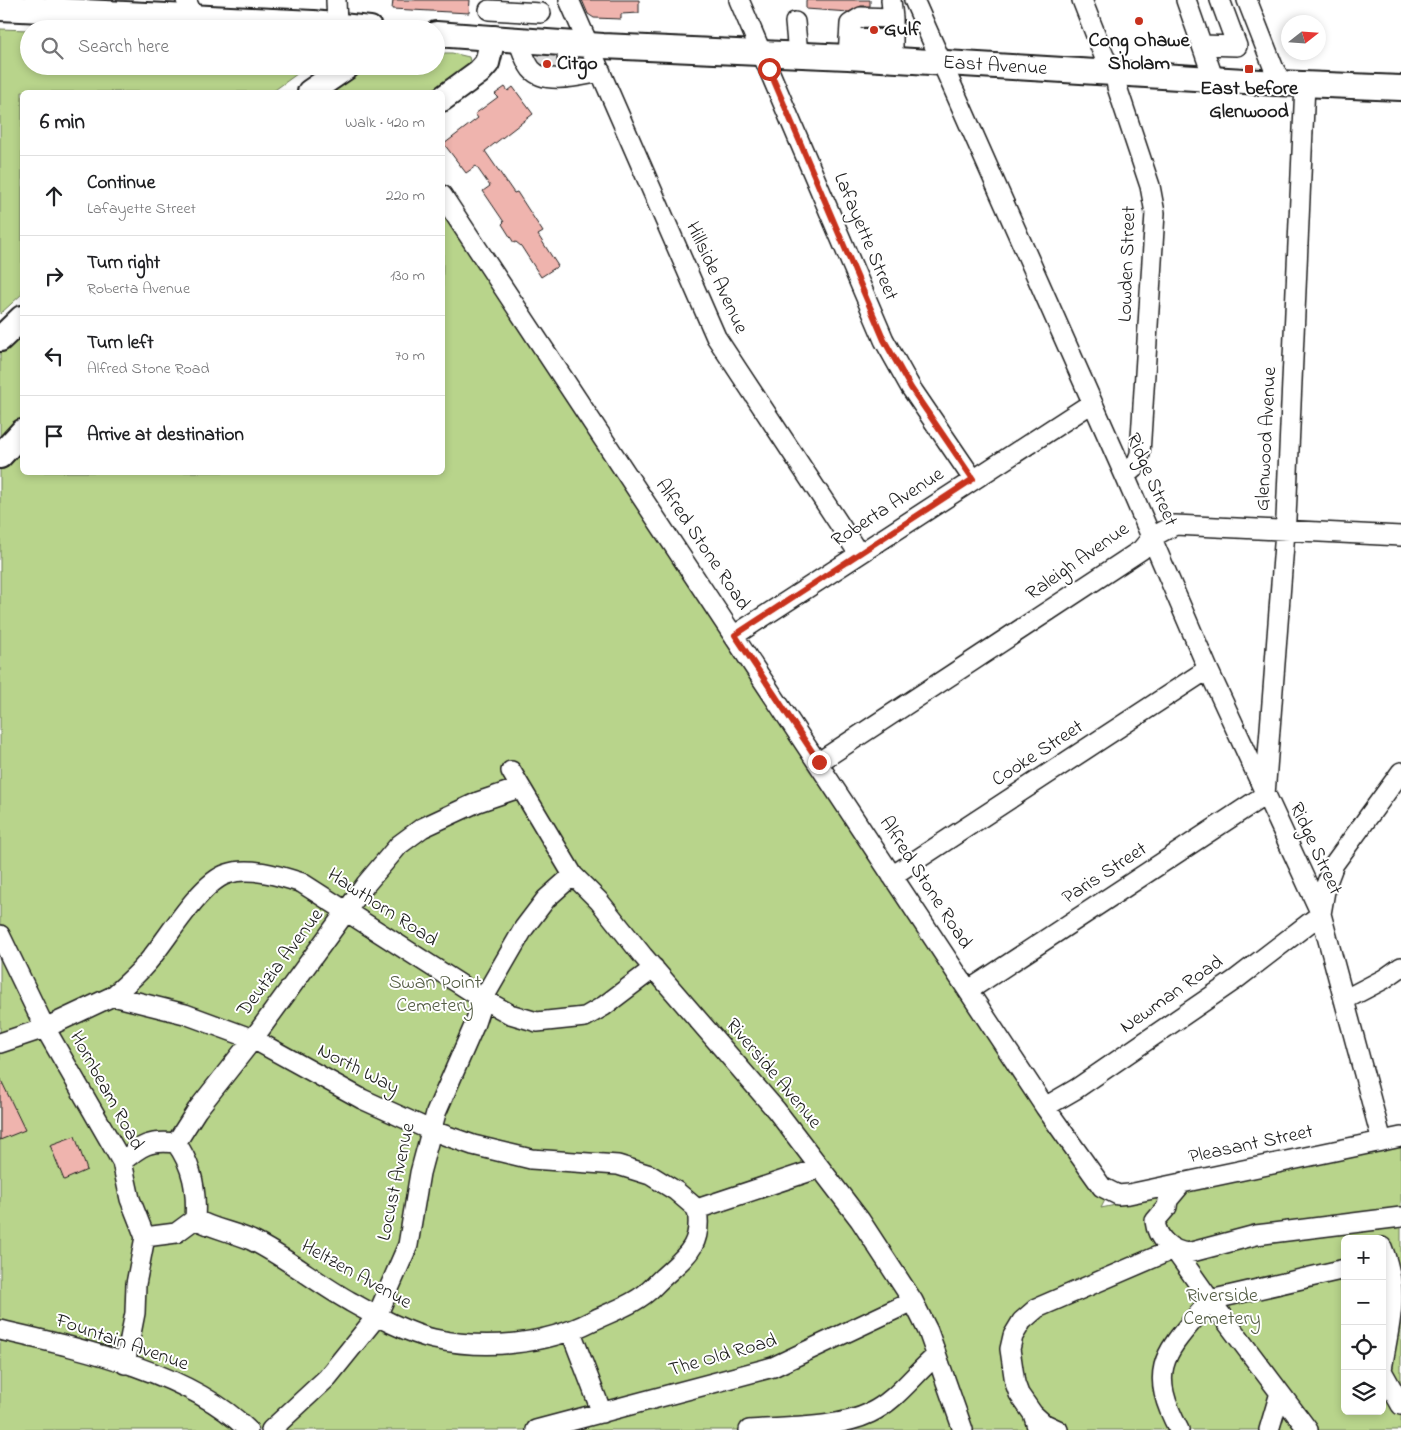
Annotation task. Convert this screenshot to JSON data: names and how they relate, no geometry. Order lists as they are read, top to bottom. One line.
{"streets":{"main road":["East Avenue"],"street":["Lafayette Street","Lowden Street","Hillside Avenue","Glenwood Avenue","Ridge Street","Roberta Avenue","Alfred Stone Road","Raleigh Avenue","Cooke Street","Paris Street","Hawthorn Road","Deutzia Avenue","Newman Road","North Way","Riverside Avenue","Hornbeam Road","Pleasant Street","Locust Avenue","Heltzen Avenue","Fountain Avenue","The Old Road"]},"crossings":[["East Avenue","Lafayette Street"],["East Avenue","Lowden Street"],["East Avenue","Hillside Avenue"],["East Avenue","Glenwood Avenue"],["East Avenue","Ridge Street"],["Lafayette Street","Roberta Avenue"],["Lowden Street","Ridge Street"],["Hillside Avenue","Roberta Avenue"],["Glenwood Avenue","Ridge Street"],["Glenwood Avenue","Raleigh Avenue"],["Glenwood Avenue","Paris Street"],["Ridge Street","Roberta Avenue"],["Ridge Street","Raleigh Avenue"],["Ridge Street","Cooke Street"],["Ridge Street","Paris Street"],["Ridge Street","Newman Road"],["Roberta Avenue","Alfred Stone Road"],["Alfred Stone Road","Raleigh Avenue"],["Alfred Stone Road","Cooke Street"],["Alfred Stone Road","Paris Street"],["Alfred Stone Road","Newman Road"],["Alfred Stone Road","Pleasant Street"],["Hawthorn Road","Deutzia Avenue"],["Hawthorn Road","North Way"],["Hawthorn Road","Riverside Avenue"],["Hawthorn Road","Locust Avenue"],["Deutzia Avenue","North Way"],["Deutzia Avenue","Riverside Avenue"],["Deutzia Avenue","Hornbeam Road"],["Deutzia Avenue","Heltzen Avenue"],["North Way","Locust Avenue"],["North Way","Heltzen Avenue"],["Riverside Avenue","Locust Avenue"],["Riverside Avenue","The Old Road"],["Hornbeam Road","Heltzen Avenue"],["Locust Avenue","Heltzen Avenue"]],"parks":["Swan Point Cemetery","Riverside Cemetery"],"places":{"other":["Cong Ohawe Sholam","Gulf","Citgo"],"transit":["East before Glenwood"]},"north":"right","page":{"search":"Search here","heading":["6 min","Walk · 420 m"],"list":[["Continue","Lafayette Street","220 m"],["Turn right","Roberta Avenue","130 m"],["Turn left","Alfred Stone Road","70 m"],"Arrive at destination"],"map_buttons":["+","−"]}}
